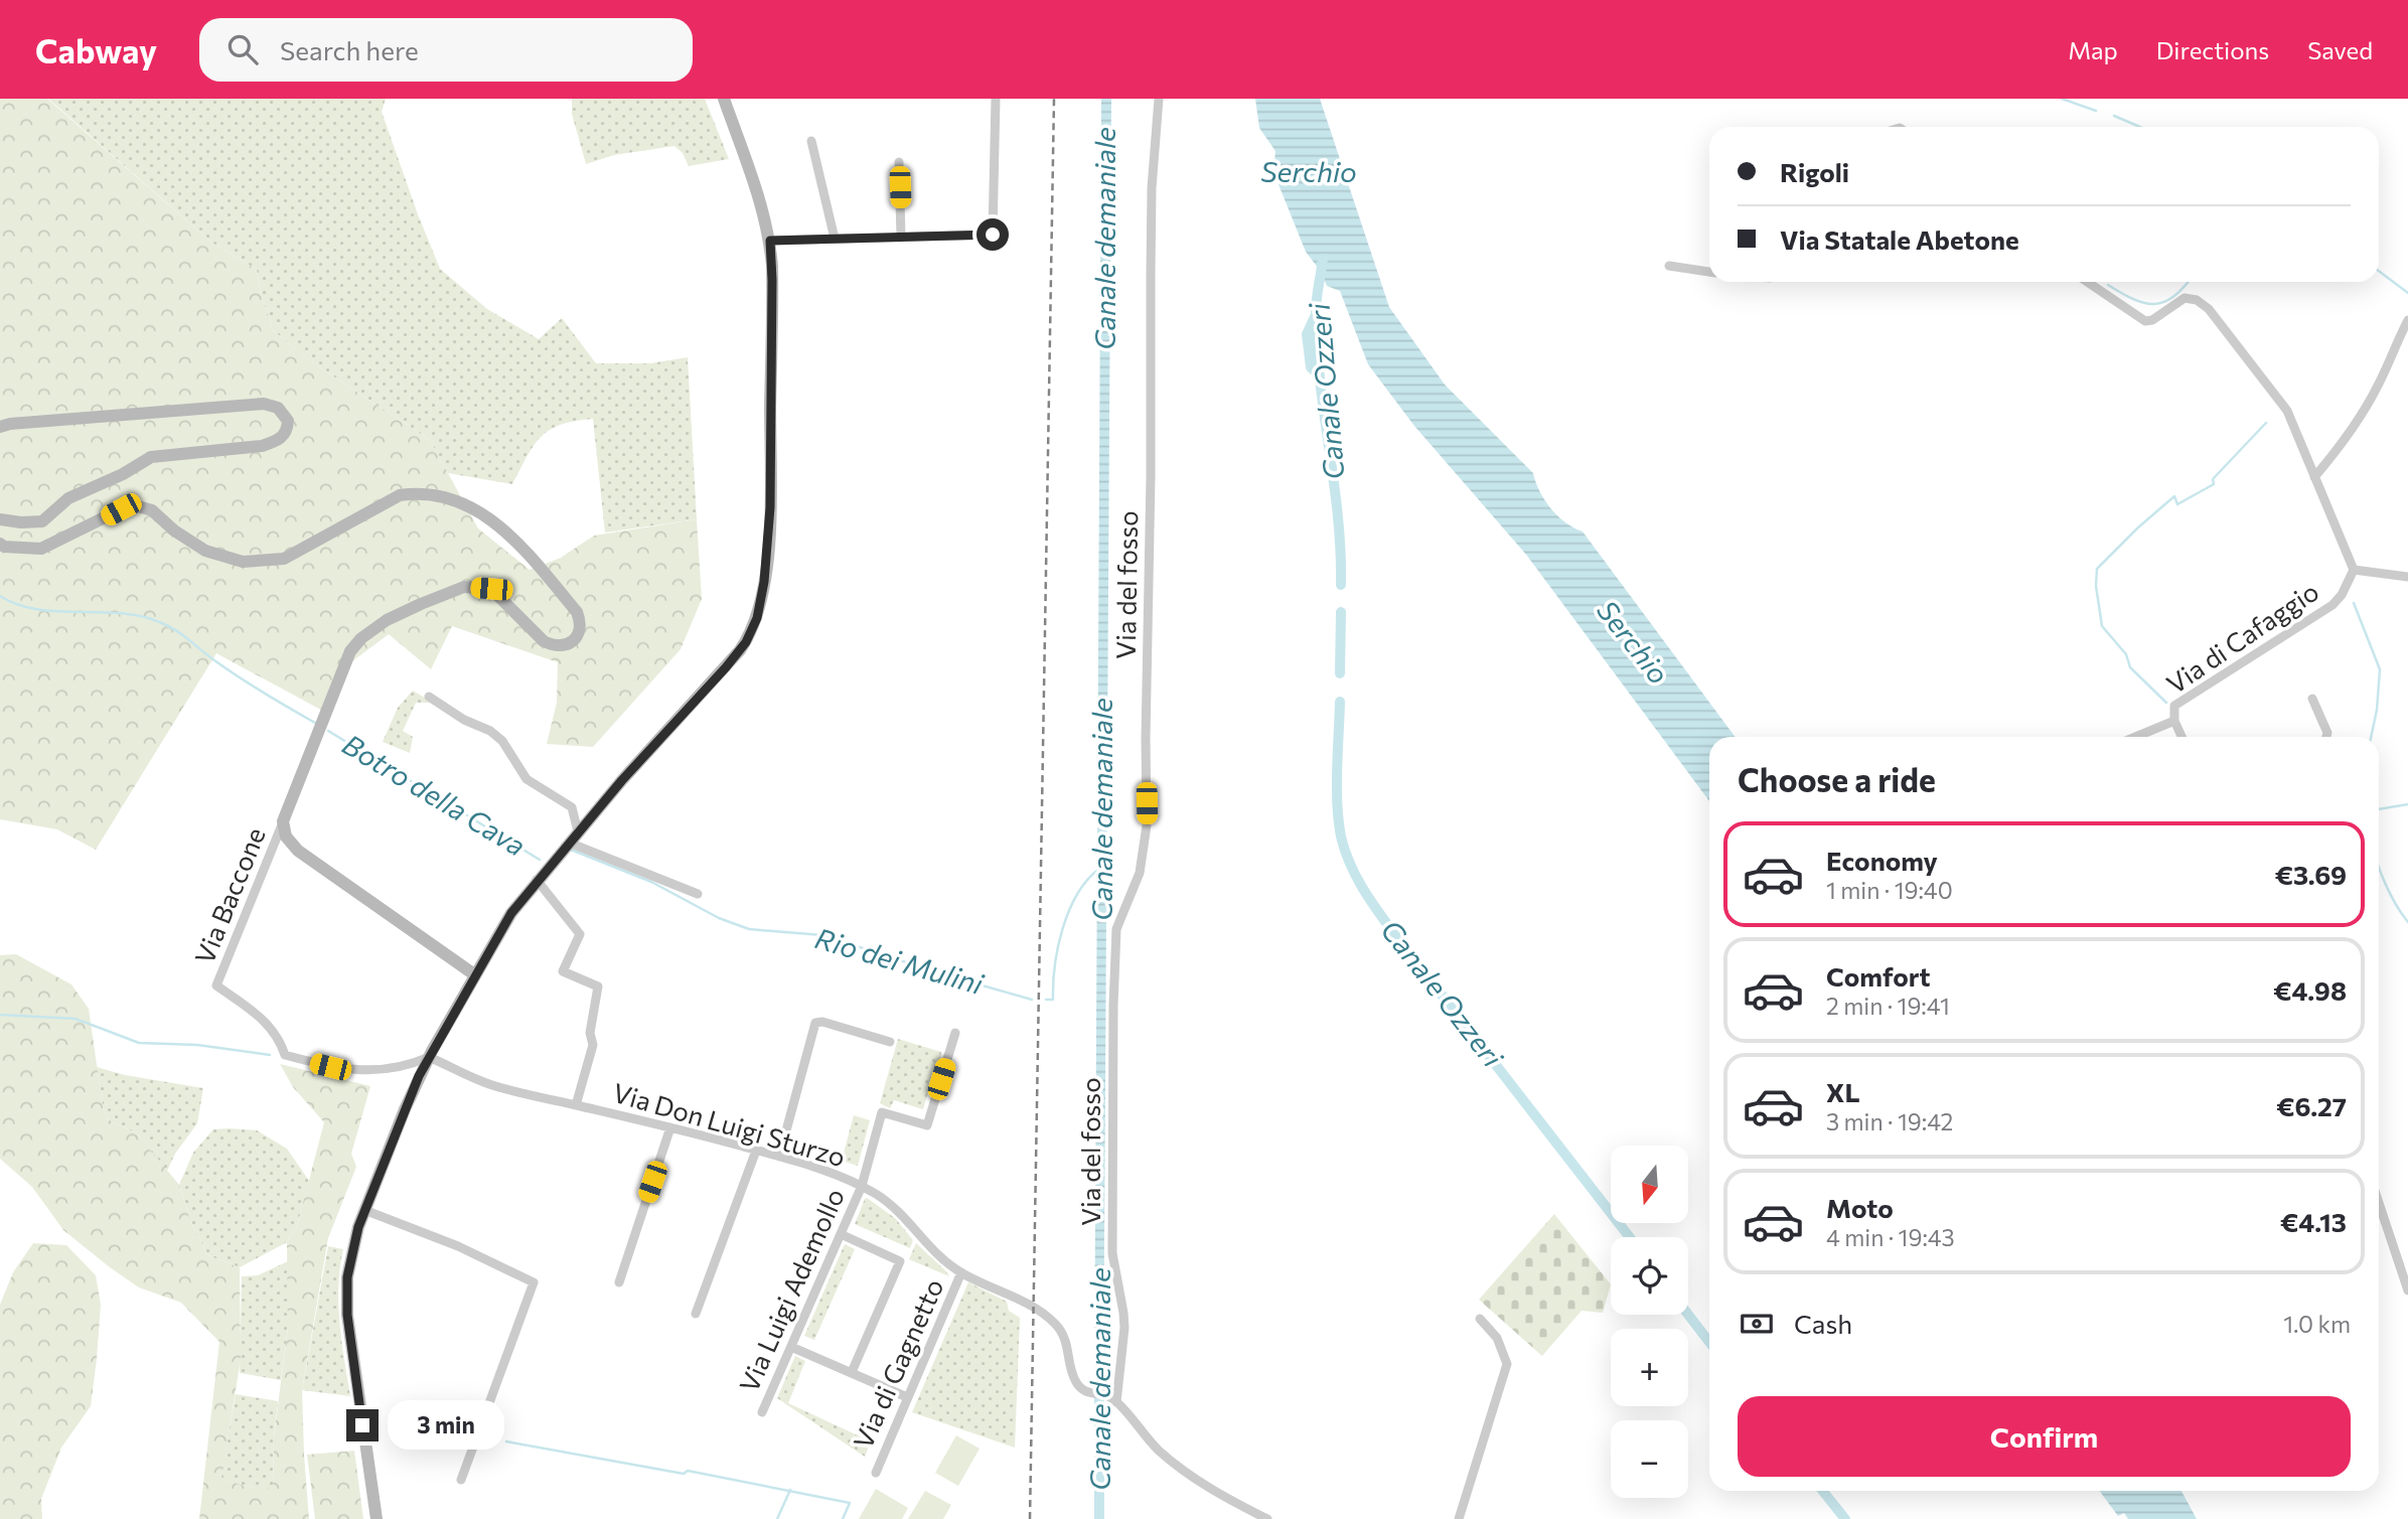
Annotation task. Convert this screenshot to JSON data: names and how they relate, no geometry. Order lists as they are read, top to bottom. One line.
{"streets":{"street":["Via del fosso","Via di Cafaggio","Via Baccone","Via Don Luigi Sturzo","Via Luigi Ademollo","Via di Gagnetto"]},"crossings":[["Via del fosso","Via Don Luigi Sturzo"],["Via Baccone","Via Don Luigi Sturzo"],["Via Don Luigi Sturzo","Via Luigi Ademollo"],["Via Don Luigi Sturzo","Via di Gagnetto"]],"water":["Serchio","Canale demaniale","Canale Ozzeri","Botro della Cava","Rio dei Mulini"],"north":"bottom","page":{"header":"Cabway","search":"Search here","nav":["Map","Directions","Saved"],"banner":["Rigoli","Via Statale Abetone"],"heading":"Choose a ride","list":[{"name":"Economy","note":"1 min · 19:40","value":"€3.69"},{"name":"Comfort","note":"2 min · 19:41","value":"€4.98"},{"name":"XL","note":"3 min · 19:42","value":"€6.27"},{"name":"Moto","note":"4 min · 19:43","value":"€4.13"}],"map_buttons":["+","−"],"pay":["Cash","1.0 km"],"buttons":"Confirm","bubble":"3 min"}}
